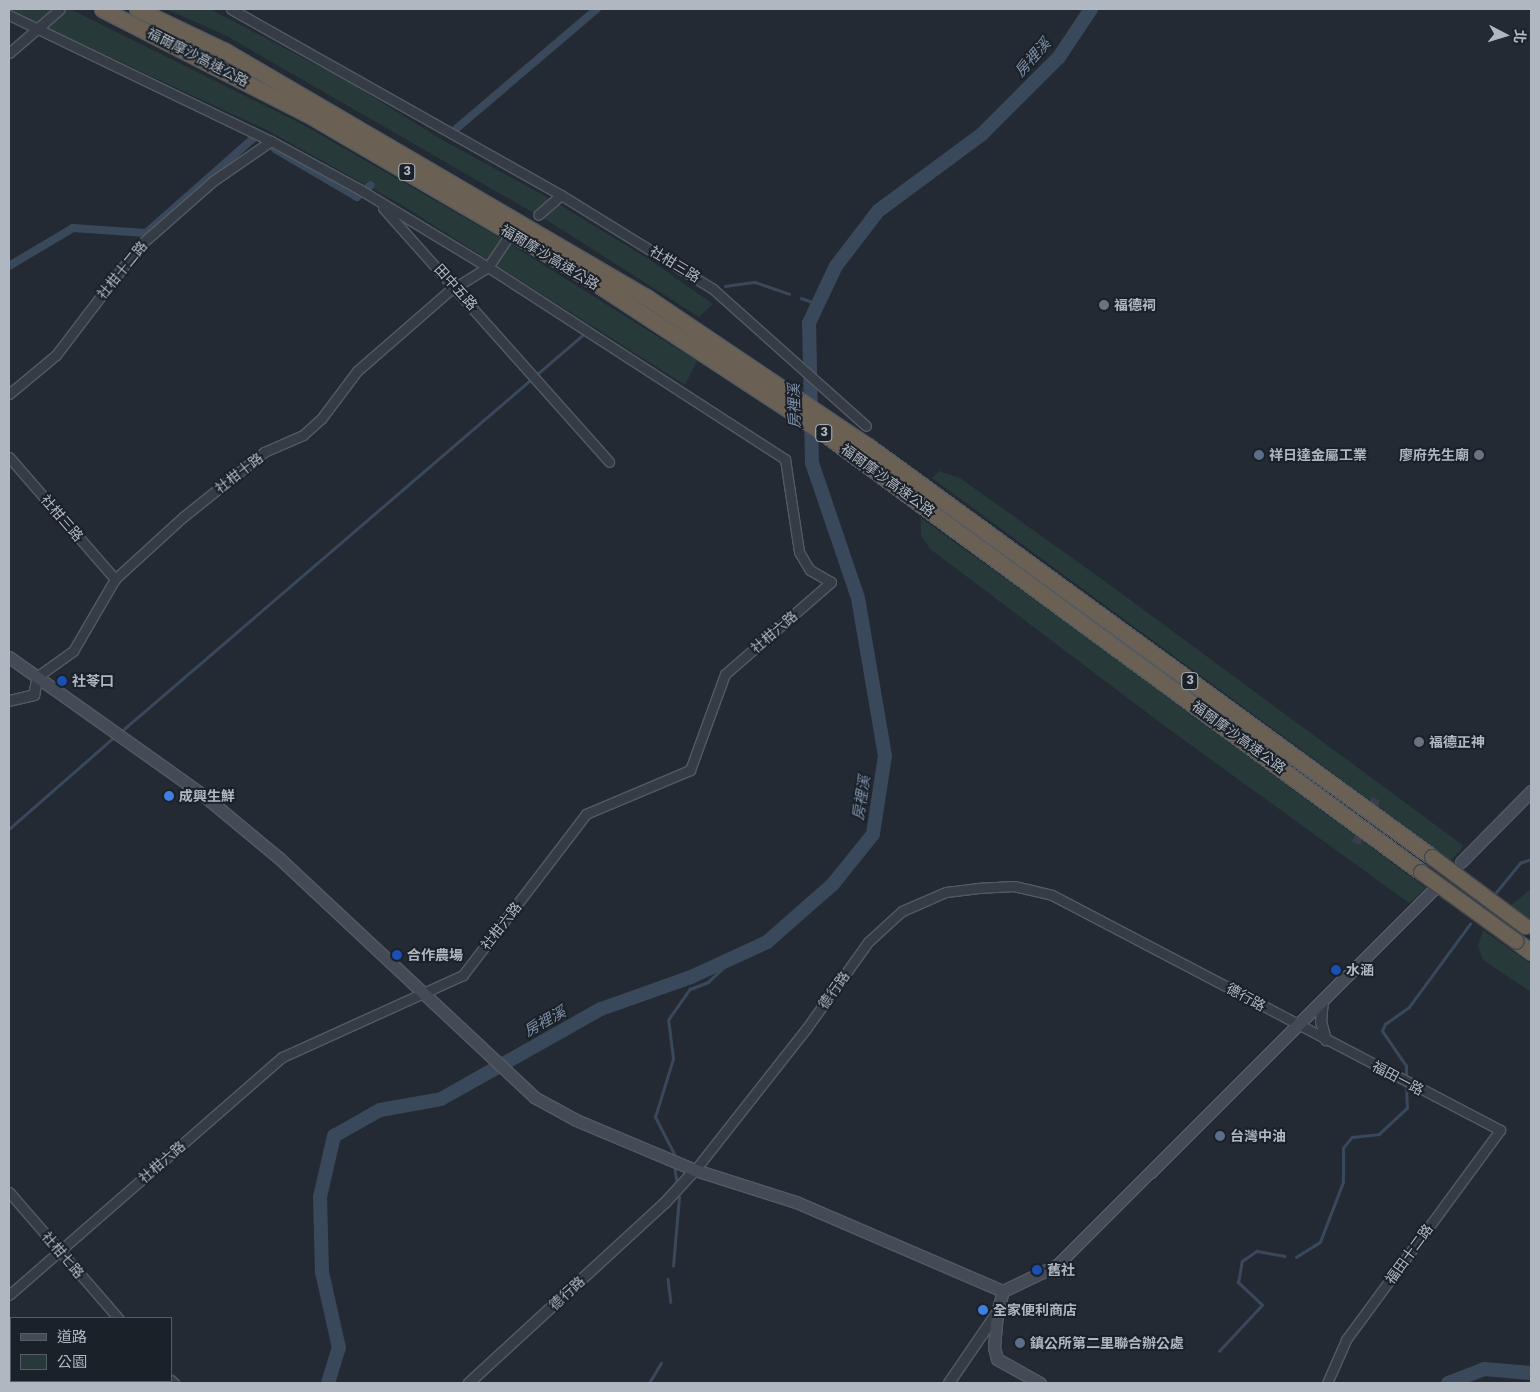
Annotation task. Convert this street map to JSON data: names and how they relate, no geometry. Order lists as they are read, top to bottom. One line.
{"streets":{"highway":["福爾摩沙高速公路","3"],"street":["社柑三路","社柑十二路","田中五路","社柑十路","社柑六路","德行路","福田一路","福田十二路","社柑七路"]},"crossings":[["社柑三路","社柑十路"],["田中五路","社柑十路"],["社柑十路","社柑六路"],["社柑六路","社柑七路"],["德行路","福田一路"],["福田一路","福田十二路"]],"water":["房裡溪"],"places":["福德祠","祥日達金屬工業","廖府先生廟","社苓口","福德正神","成興生鮮","合作農場","水涵","台灣中油","舊社","全家便利商店","鎮公所第二里聯合辦公處"],"legend":["道路","公園"],"north":"right"}
